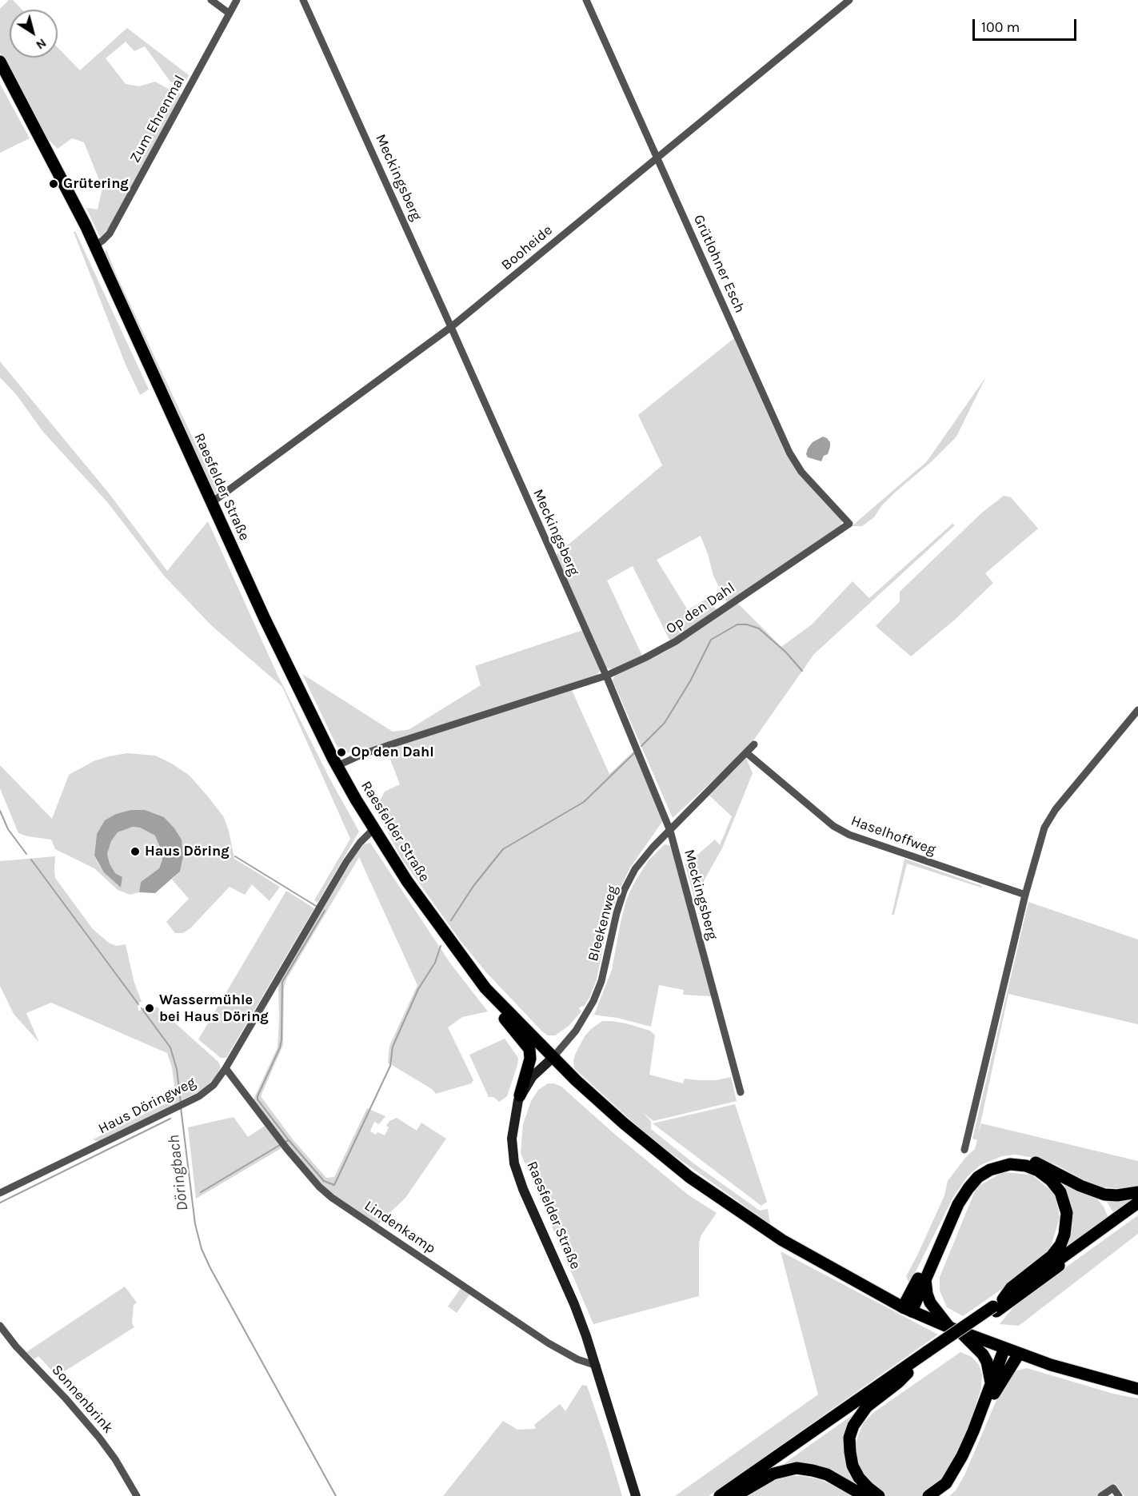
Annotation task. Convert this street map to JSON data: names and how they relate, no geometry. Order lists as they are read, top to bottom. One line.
{"streets":{"main road":["Raesfelder Straße"],"street":["Zum Ehrenmal","Meckingsberg","Booheide","Grütlohner Esch","Op den Dahl","Haselhoffweg","Bleekenweg","Haus Döringweg","Lindenkamp","Sonnenbrink"]},"crossings":[["Zum Ehrenmal","Raesfelder Straße"],["Meckingsberg","Booheide"],["Meckingsberg","Op den Dahl"],["Meckingsberg","Bleekenweg"],["Booheide","Grütlohner Esch"],["Booheide","Raesfelder Straße"],["Grütlohner Esch","Op den Dahl"],["Raesfelder Straße","Op den Dahl"],["Raesfelder Straße","Bleekenweg"],["Raesfelder Straße","Haus Döringweg"],["Raesfelder Straße","Lindenkamp"],["Haselhoffweg","Bleekenweg"],["Haus Döringweg","Lindenkamp"]],"water":["Döringbach"],"places":["Grütering","Op den Dahl","Haus Döring","Wassermühle bei Haus Döring"],"scale_bar":"100 m","north":"bottom right"}
